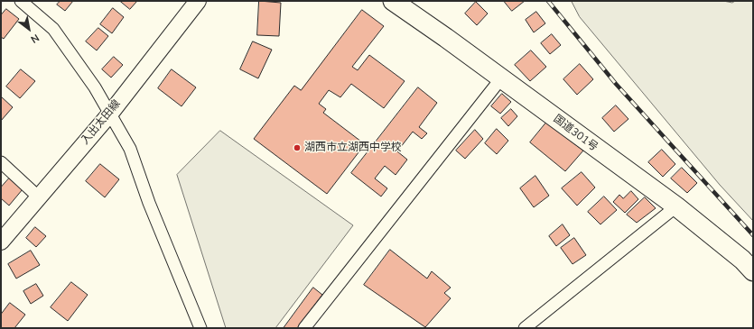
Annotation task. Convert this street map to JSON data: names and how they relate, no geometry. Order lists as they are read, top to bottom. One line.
{"streets":{"highway":["国道301号"],"main road":["入出太田線"]},"places":["湖西市立湖西中学校"],"north":"bottom right"}
